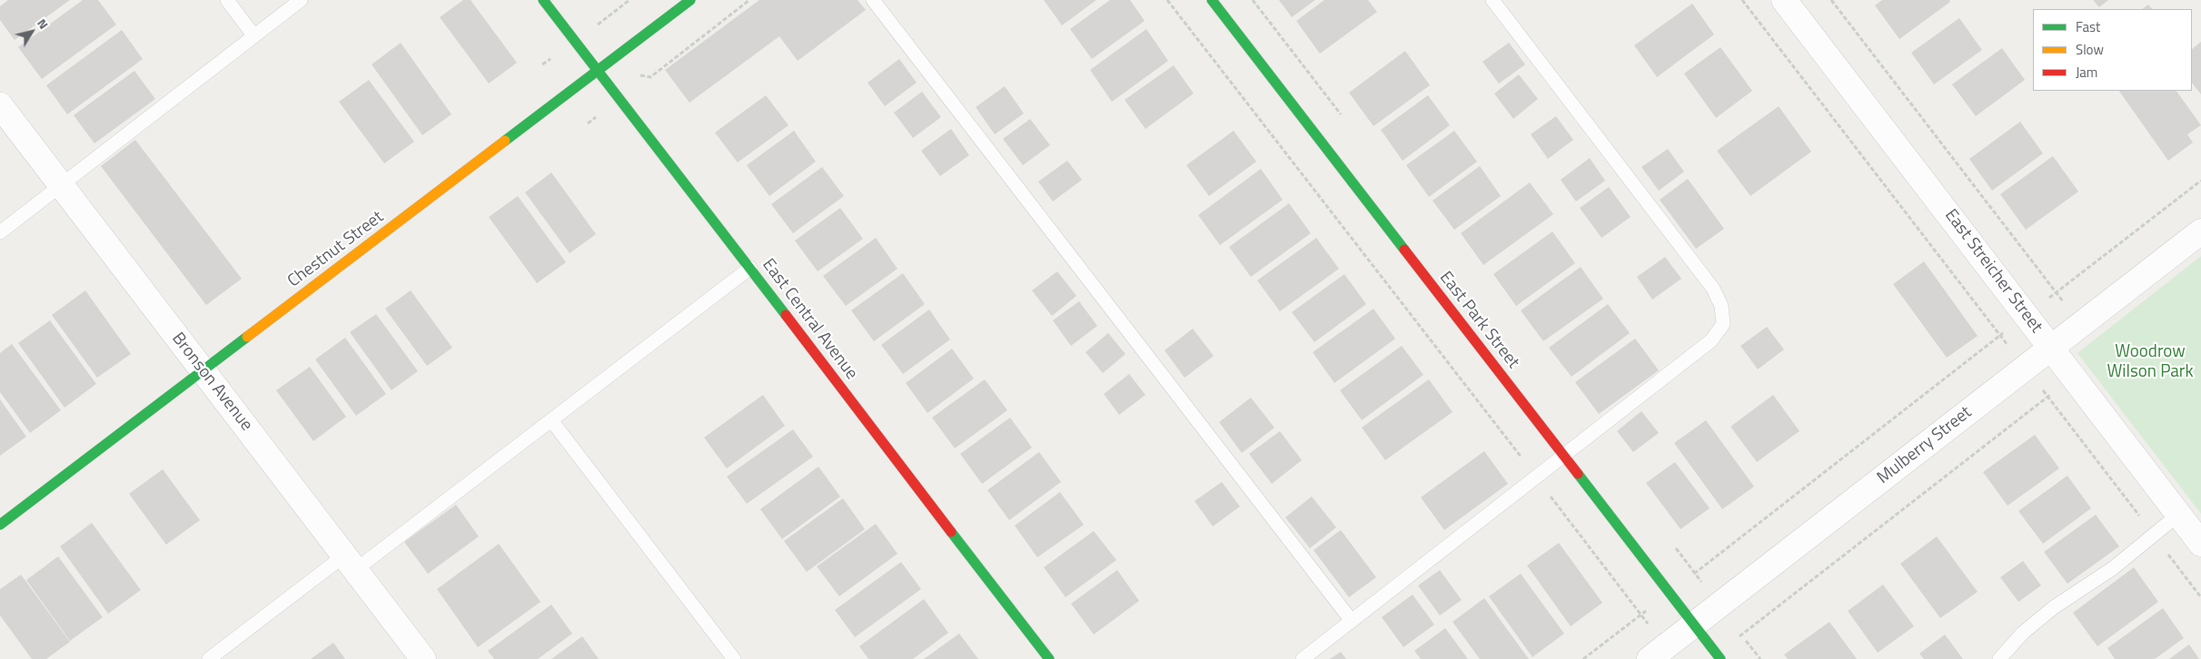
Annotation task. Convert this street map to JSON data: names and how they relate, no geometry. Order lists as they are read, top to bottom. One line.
{"streets":{"street":["Chestnut Street","East Streicher Street","East Central Avenue","East Park Street","Bronson Avenue","Mulberry Street"]},"crossings":[["Chestnut Street","East Central Avenue"],["Chestnut Street","Bronson Avenue"],["East Streicher Street","Mulberry Street"],["East Park Street","Mulberry Street"]],"parks":["Woodrow Wilson Park"],"legend":["Fast","Slow","Jam"],"north":"top right"}
